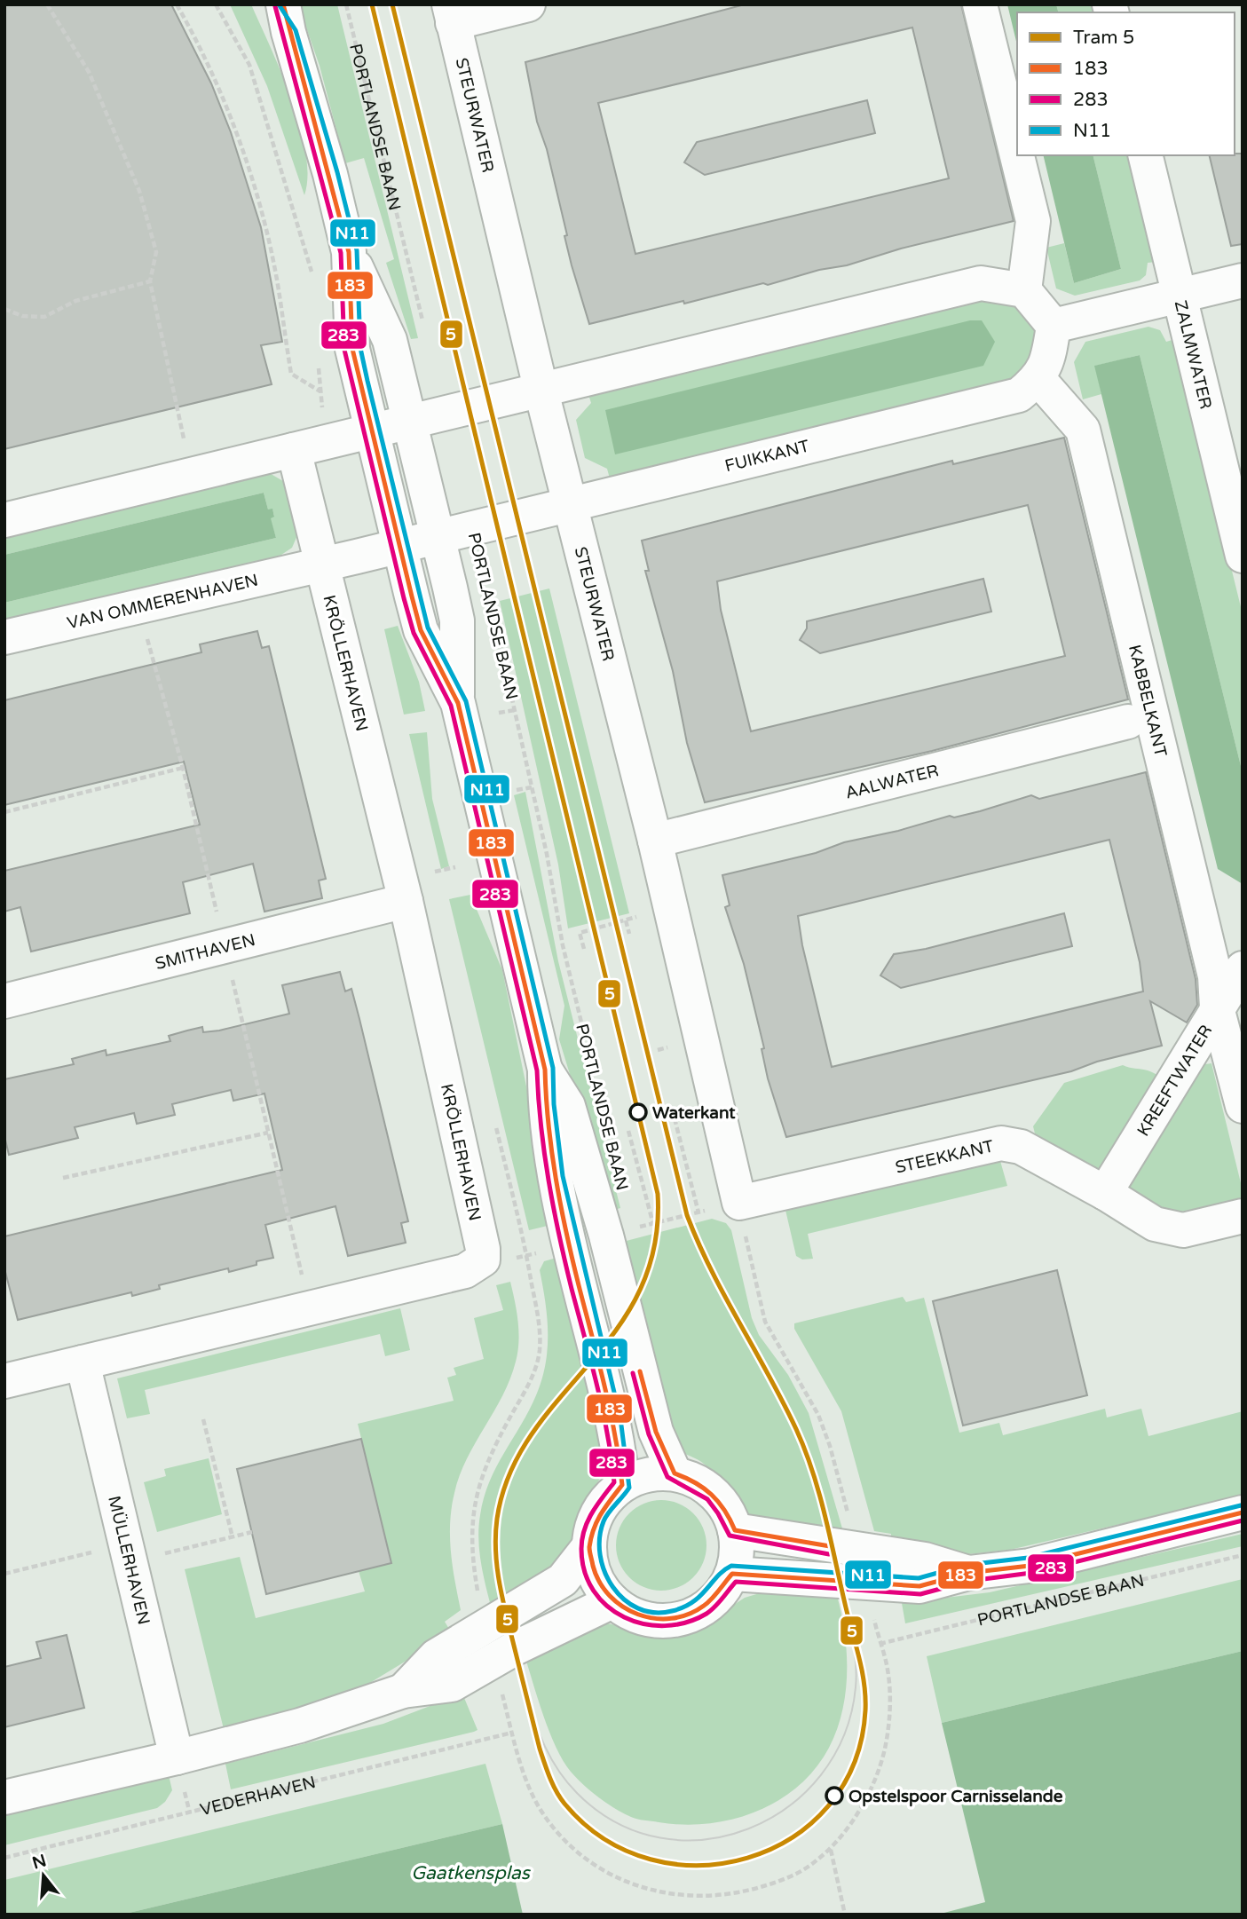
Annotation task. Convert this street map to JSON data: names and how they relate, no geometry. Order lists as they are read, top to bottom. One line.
{"streets":{"street":["STEURWATER","PORTLANDSE BAAN","ZALMWATER","FUIKKANT","VAN OMMERENHAVEN","KRÖLLERHAVEN","KABBELKANT","AALWATER","SMITHAVEN","KREEFTWATER","STEEKKANT","MÜLLERHAVEN"],"path":["VEDERHAVEN"]},"crossings":[["STEURWATER","FUIKKANT"],["STEURWATER","AALWATER"],["STEURWATER","STEEKKANT"],["PORTLANDSE BAAN","FUIKKANT"],["PORTLANDSE BAAN","VAN OMMERENHAVEN"],["FUIKKANT","KABBELKANT"],["VAN OMMERENHAVEN","KRÖLLERHAVEN"],["KRÖLLERHAVEN","SMITHAVEN"],["KABBELKANT","KREEFTWATER"],["KREEFTWATER","STEEKKANT"]],"water":["Gaatkensplas"],"places":["Waterkant","Opstelspoor Carnisselande"],"lines":["tram line 5","transit line 183","transit line N11","transit line 283"],"legend":["Tram 5","183","283","N11"],"north":"top"}
